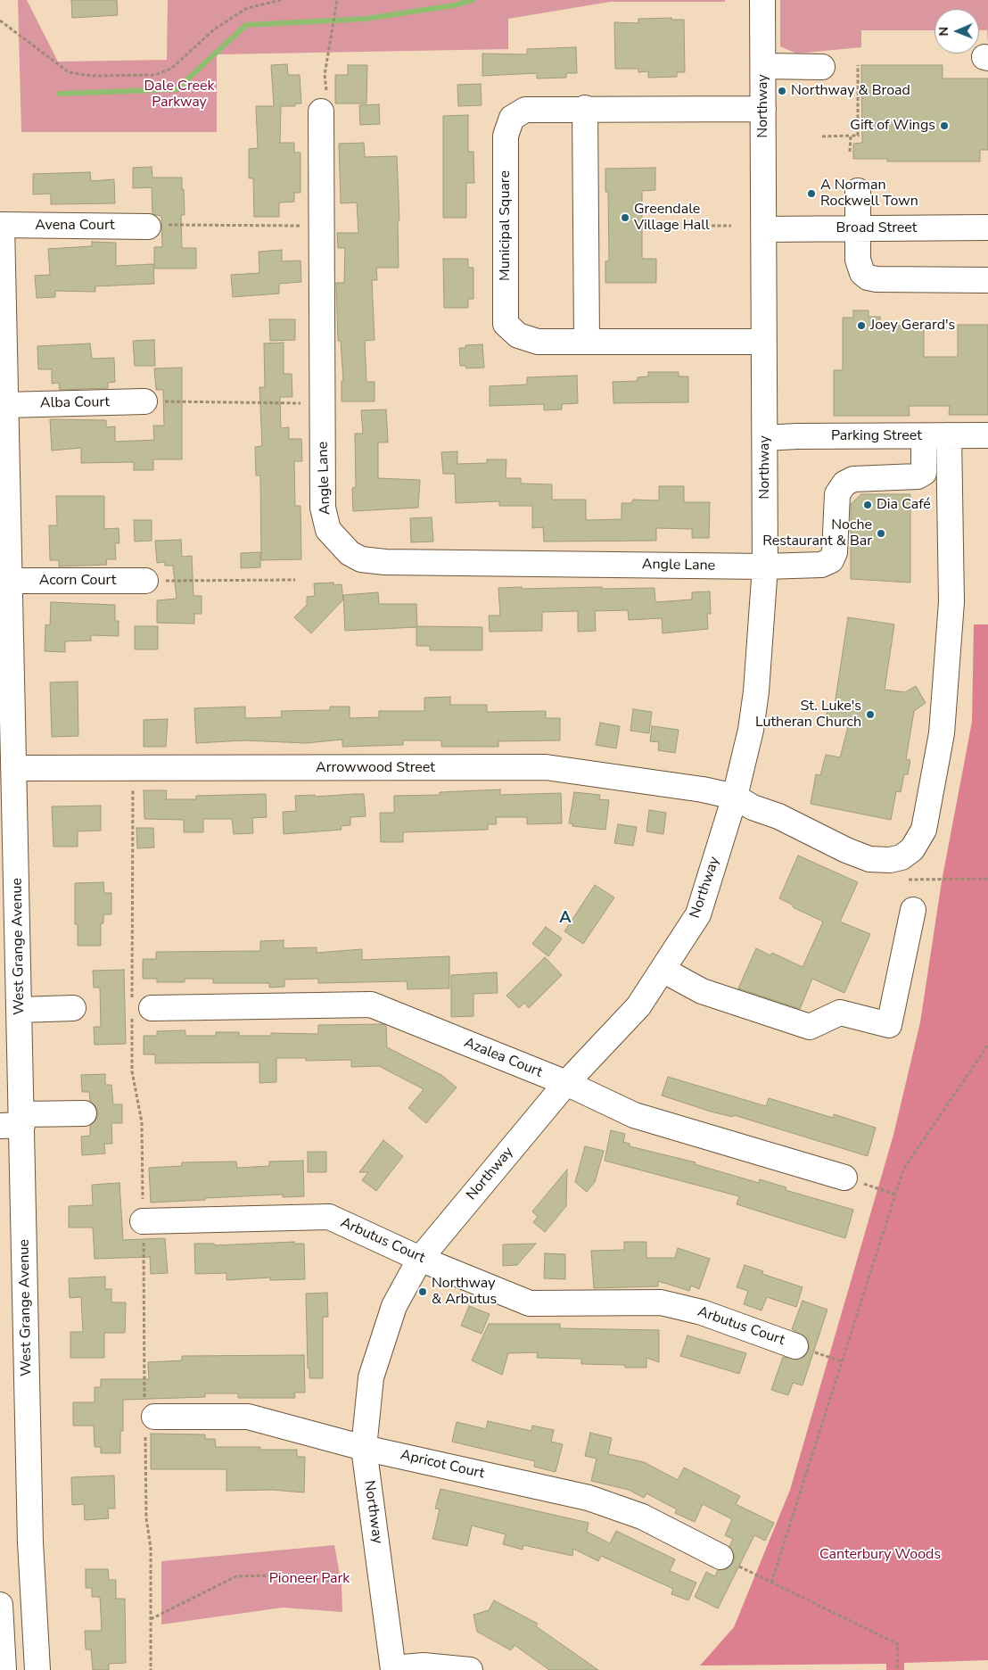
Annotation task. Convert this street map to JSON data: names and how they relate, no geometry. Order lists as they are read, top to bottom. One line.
{"streets":{"street":["Northway","Avena Court","Municipal Square","Broad Street","Alba Court","Parking Street","Angle Lane","Acorn Court","Arrowwood Street","West Grange Avenue","Azalea Court","Arbutus Court","Apricot Court"]},"crossings":[["Northway","Municipal Square"],["Northway","Broad Street"],["Northway","Parking Street"],["Northway","Angle Lane"],["Northway","Arrowwood Street"],["Northway","Azalea Court"],["Northway","Arbutus Court"],["Northway","Apricot Court"],["Avena Court","West Grange Avenue"],["Alba Court","West Grange Avenue"],["Parking Street","Angle Lane"],["Parking Street","Arrowwood Street"],["Acorn Court","West Grange Avenue"],["Arrowwood Street","West Grange Avenue"]],"districts":["A"],"parks":["Dale Creek Parkway","Canterbury Woods","Pioneer Park"],"places":["Northway & Broad","Gift of Wings","A Norman Rockwell Town","Greendale Village Hall","Joey Gerard's","Dia Café","Noche Restaurant & Bar","St. Luke's Lutheran Church","Northway & Arbutus"],"north":"left"}
